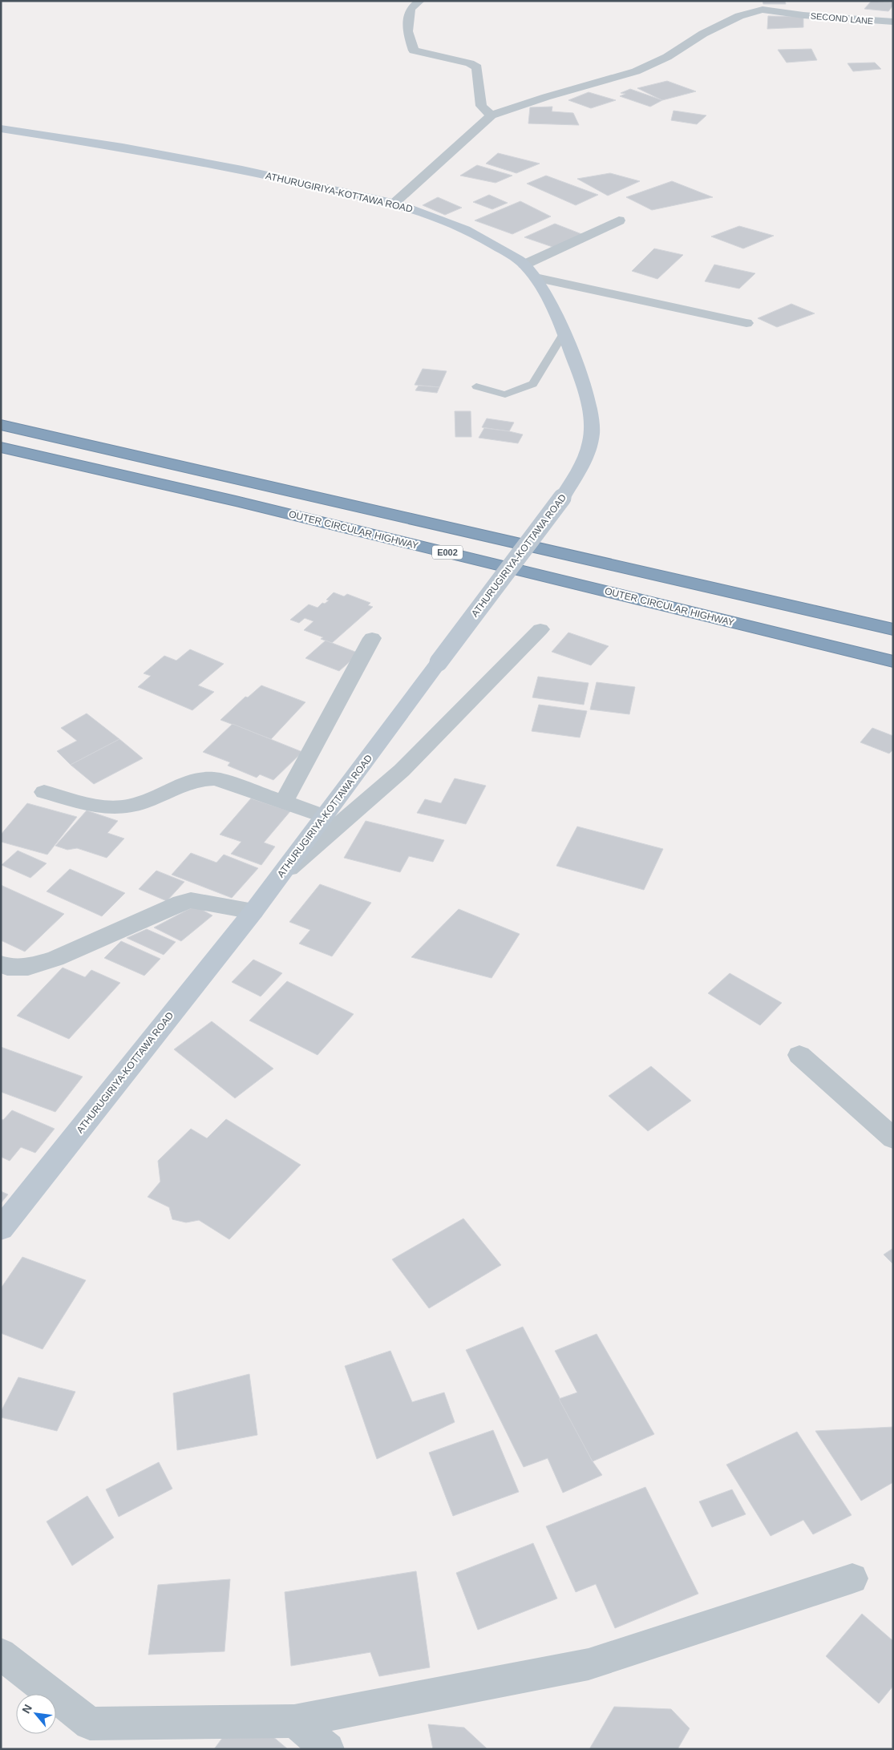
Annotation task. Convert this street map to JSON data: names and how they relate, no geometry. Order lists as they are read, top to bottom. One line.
{"streets":{"highway":["OUTER CIRCULAR HIGHWAY","E002"],"main road":["ATHURUGIRIYA-KOTTAWA ROAD"],"street":["SECOND LANE"]},"north":"top left"}
